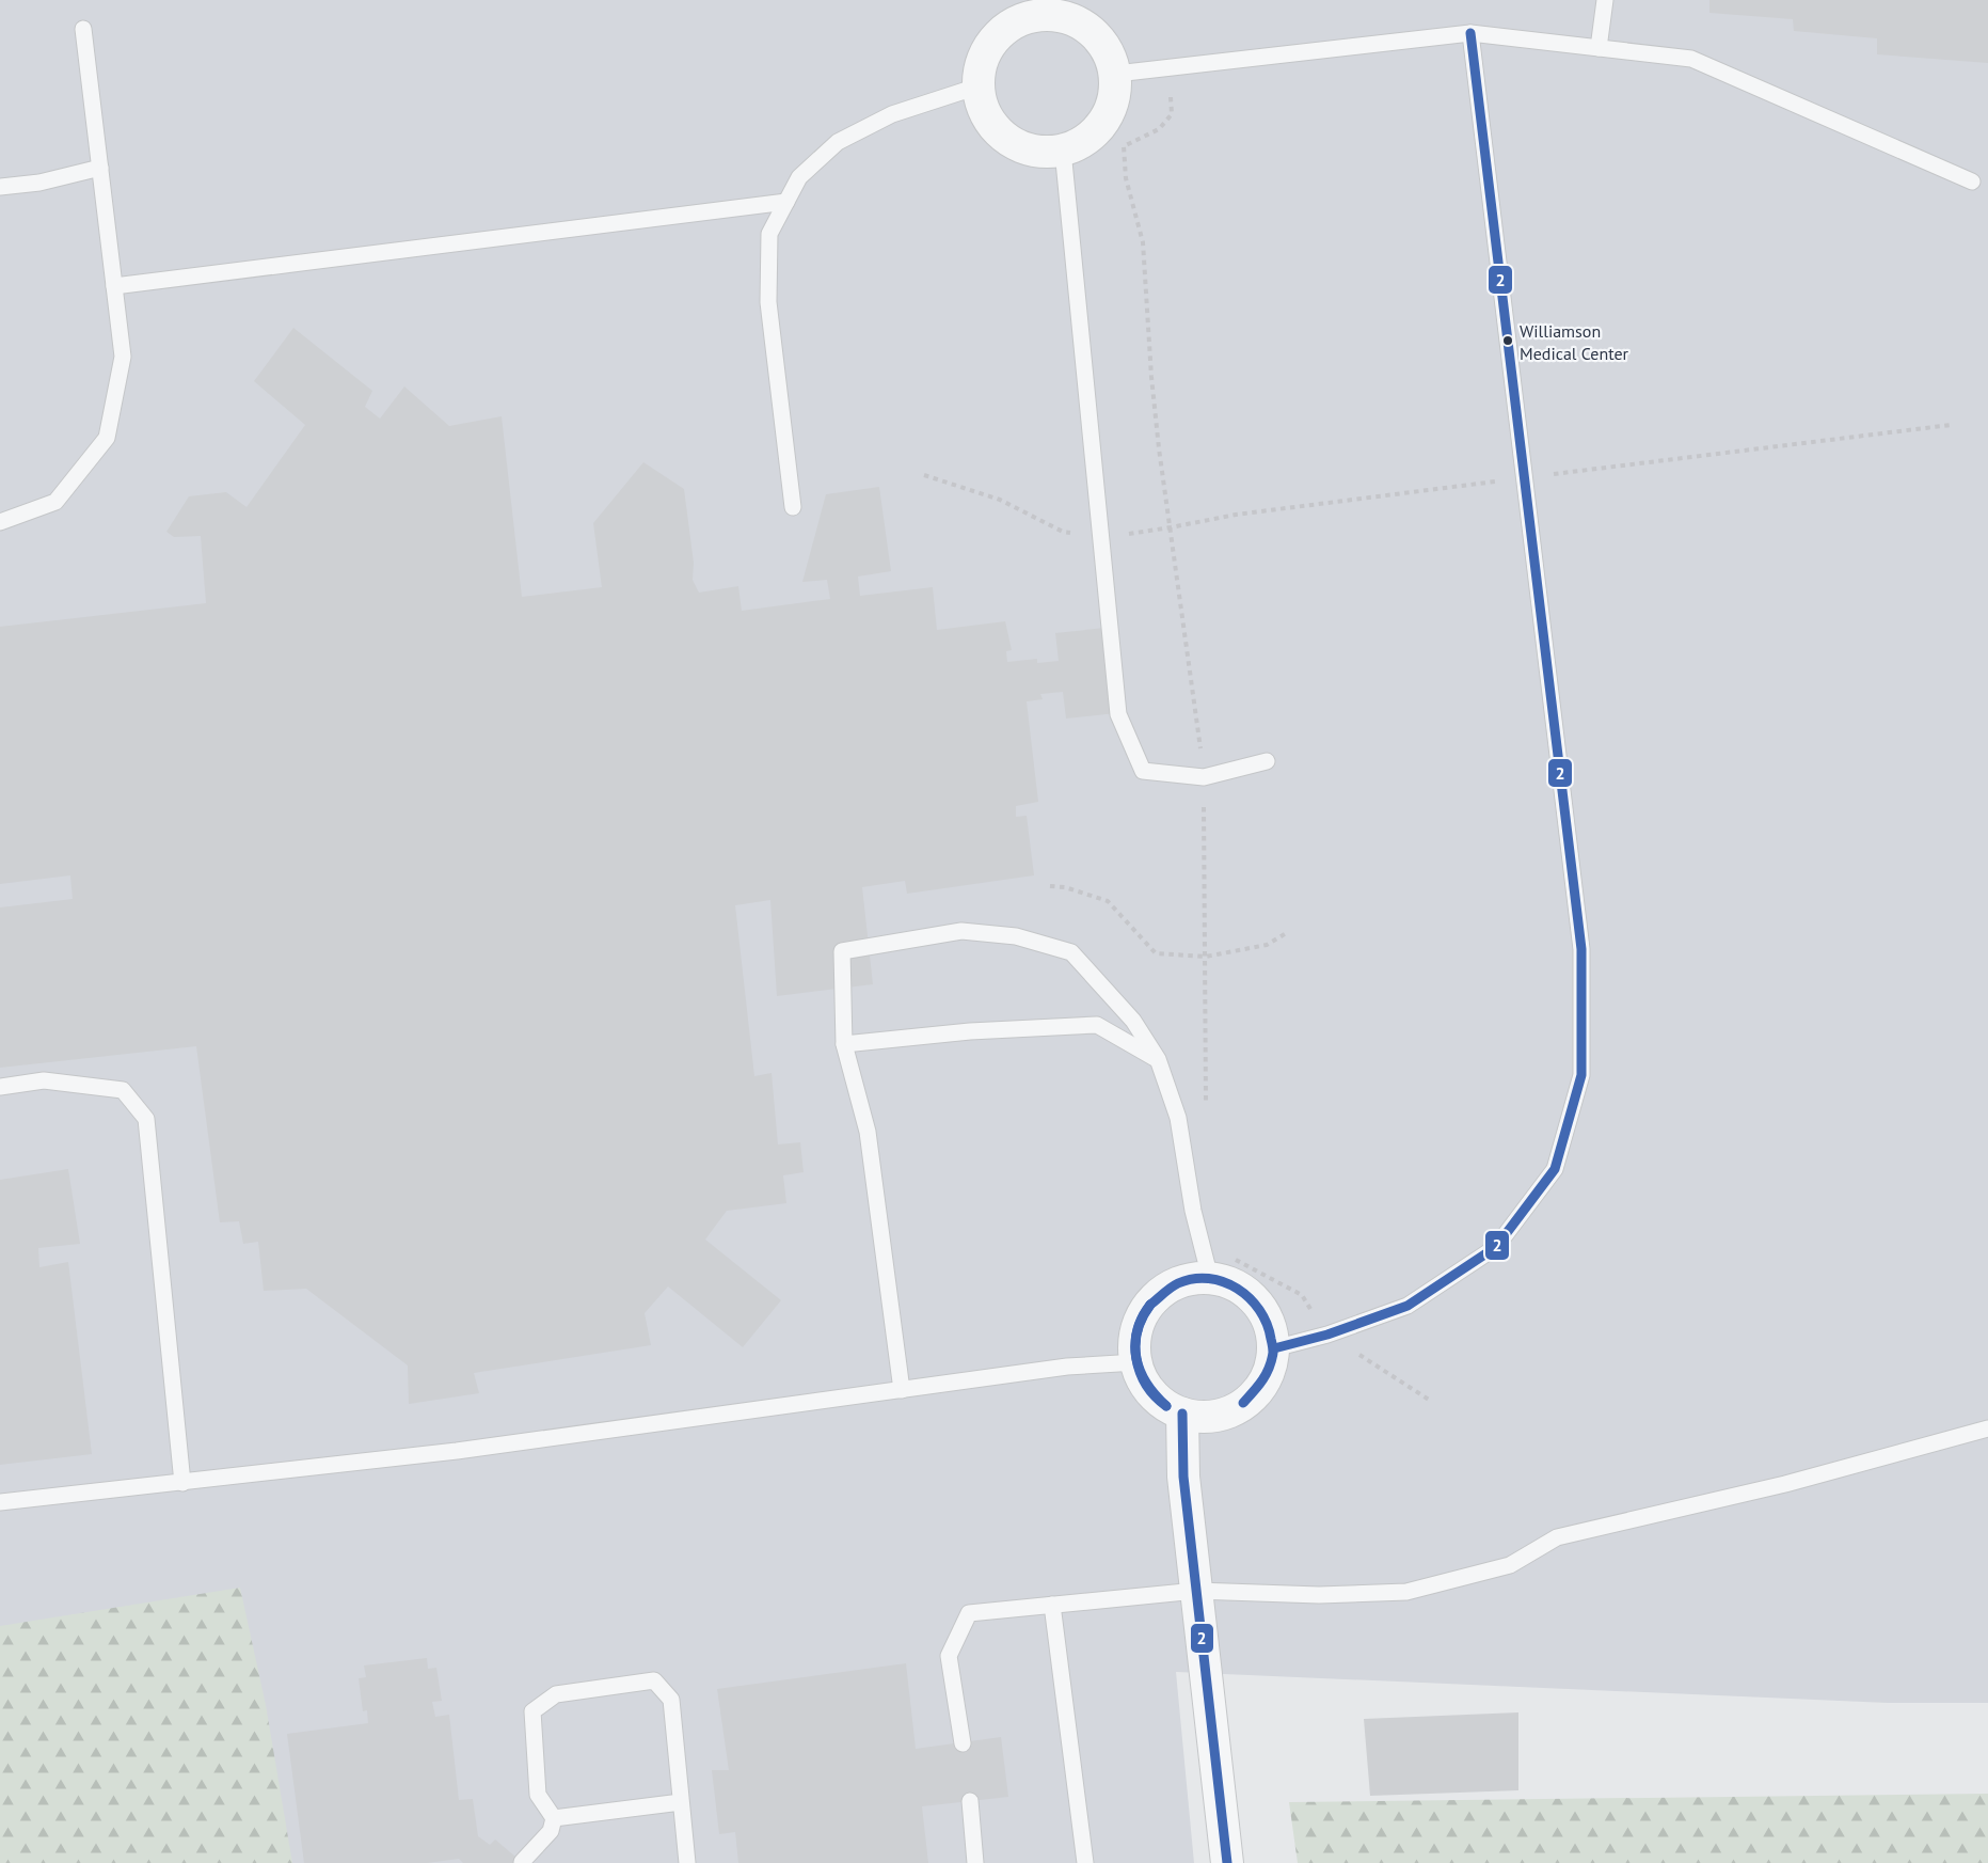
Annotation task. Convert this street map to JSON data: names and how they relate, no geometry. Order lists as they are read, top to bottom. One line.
{"places":["Williamson Medical Center"],"lines":["transit line 2"]}
